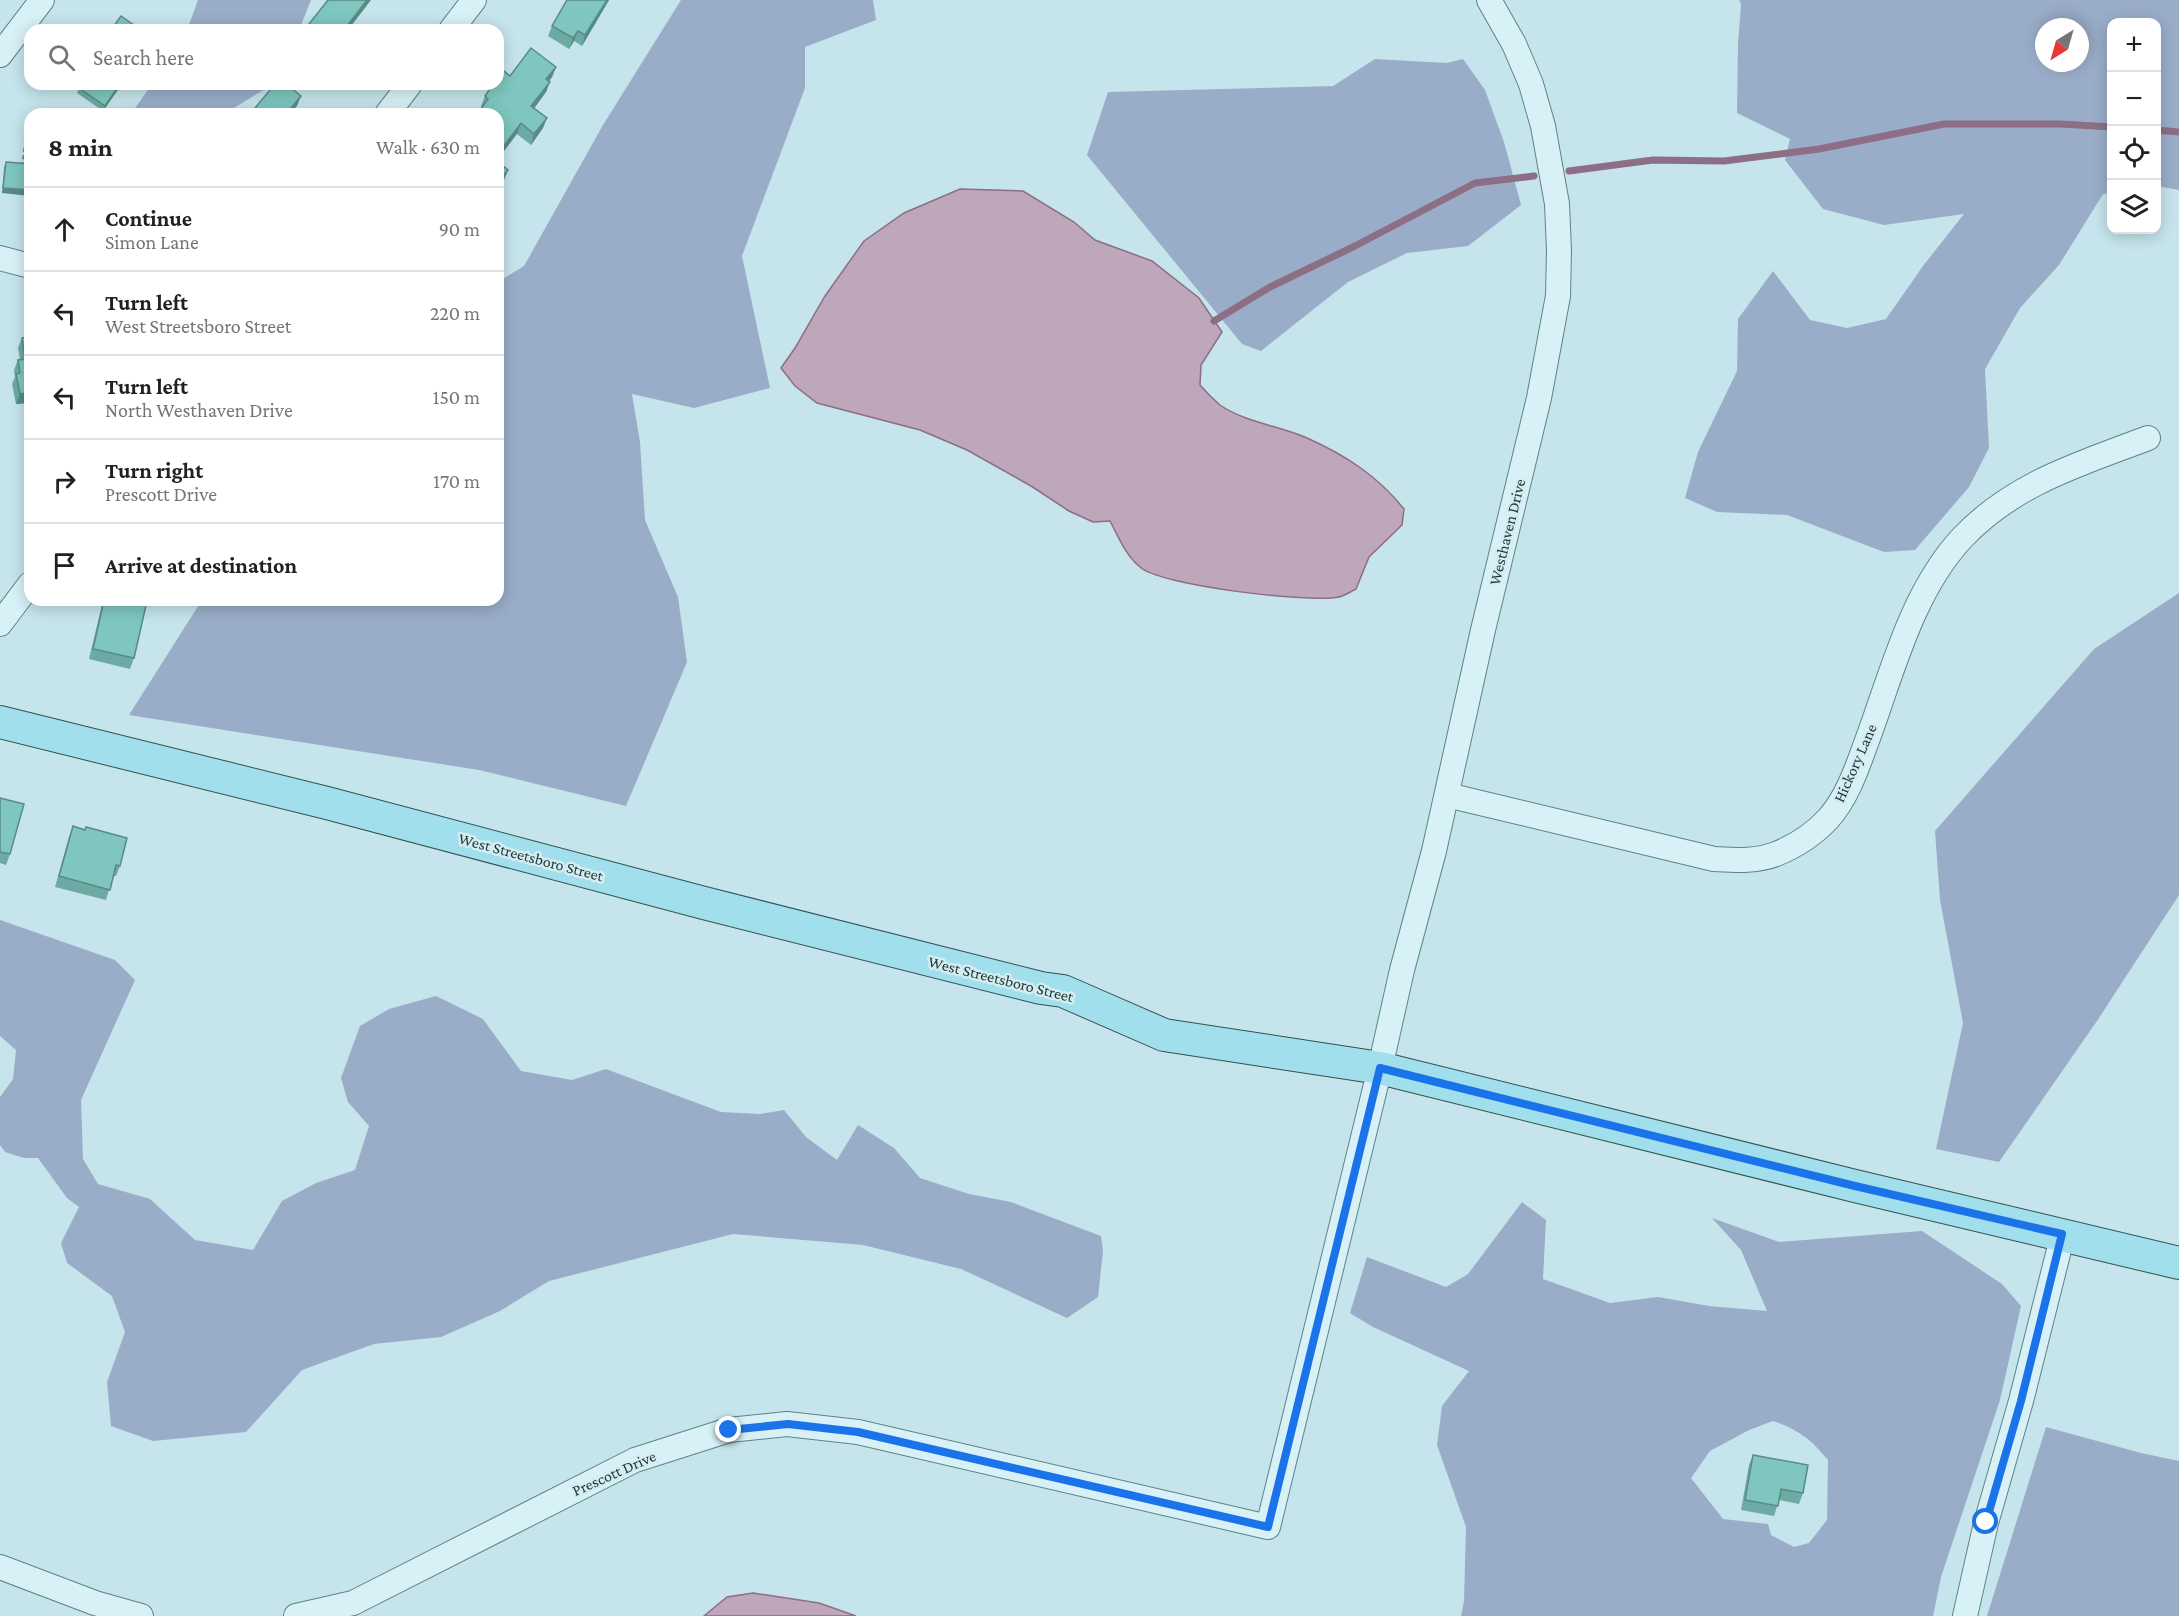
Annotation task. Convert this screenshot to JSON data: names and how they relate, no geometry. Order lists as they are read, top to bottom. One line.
{"streets":{"main road":["West Streetsboro Street"],"street":["Westhaven Drive","Hickory Lane","Prescott Drive"]},"crossings":[["Westhaven Drive","Hickory Lane"],["Westhaven Drive","West Streetsboro Street"],["Westhaven Drive","Prescott Drive"]],"north":"bottom left","page":{"map_buttons":["+","−"],"search":"Search here","heading":["8 min","Walk · 630 m"],"list":[["Continue","Simon Lane","90 m"],["Turn left","West Streetsboro Street","220 m"],["Turn left","North Westhaven Drive","150 m"],["Turn right","Prescott Drive","170 m"],"Arrive at destination"]}}
